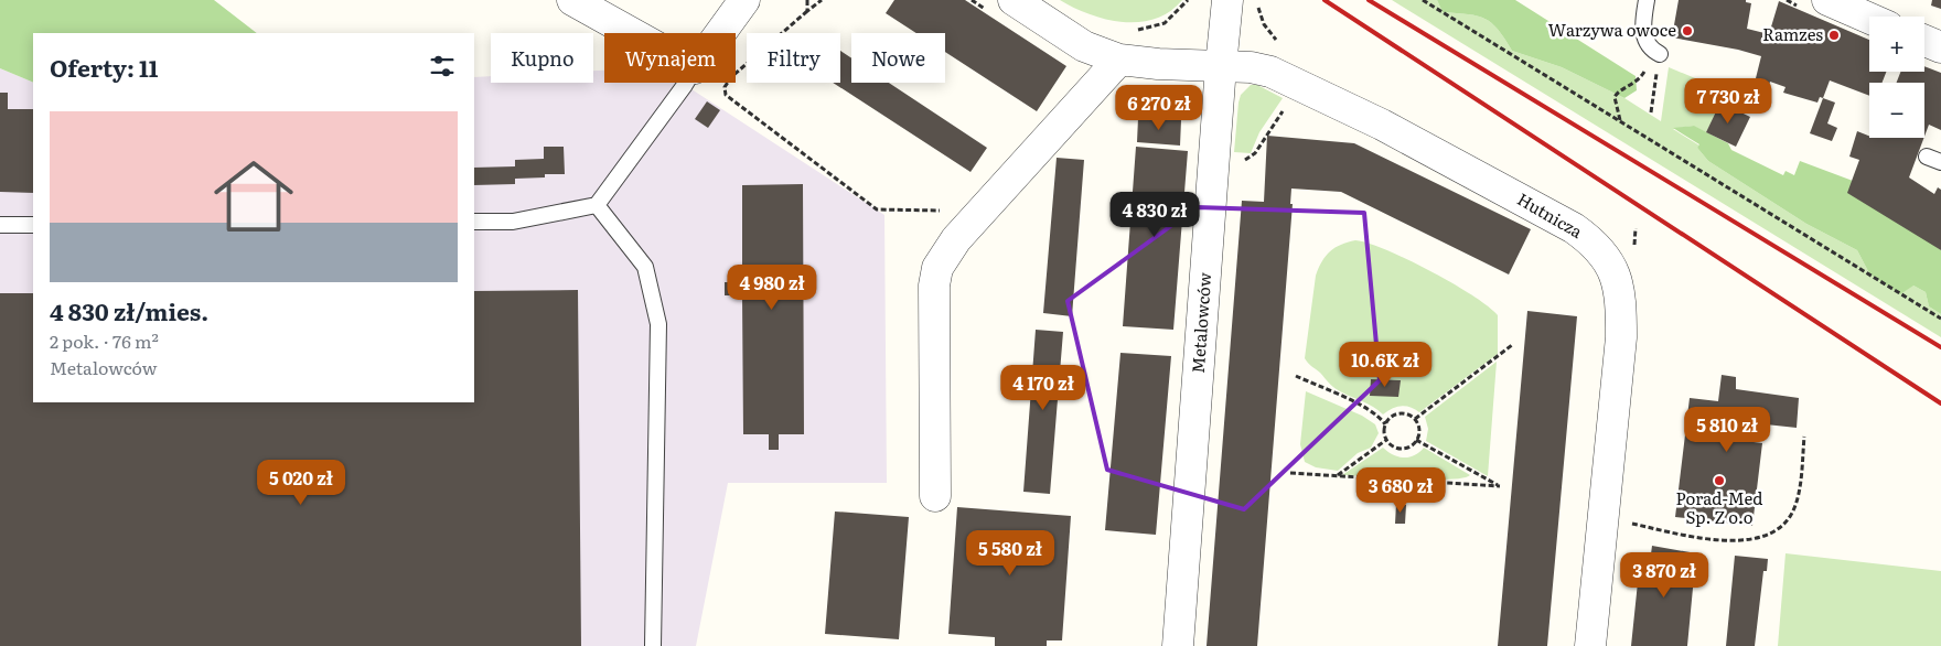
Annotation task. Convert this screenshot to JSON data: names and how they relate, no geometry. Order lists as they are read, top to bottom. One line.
{"streets":{"street":["Hutnicza","Metalowców"]},"crossings":[["Hutnicza","Metalowców"]],"places":["Warzywa owoce","Ramzes","Porad-Med Sp. Z o.o"],"page":{"map_buttons":["+","−"],"chip":["Kupno","Wynajem","Filtry","Nowe"],"heading":"Oferty: 11","price":["7 730 zł","6 270 zł","4 830 zł","4 980 zł","10.6K zł","4 170 zł","5 810 zł","5 020 zł","3 680 zł","5 580 zł","3 870 zł"],"list":[{"name":"4 830 zł/mies.","note":"2 pok. · 76 m² · Metalowców"}]}}
